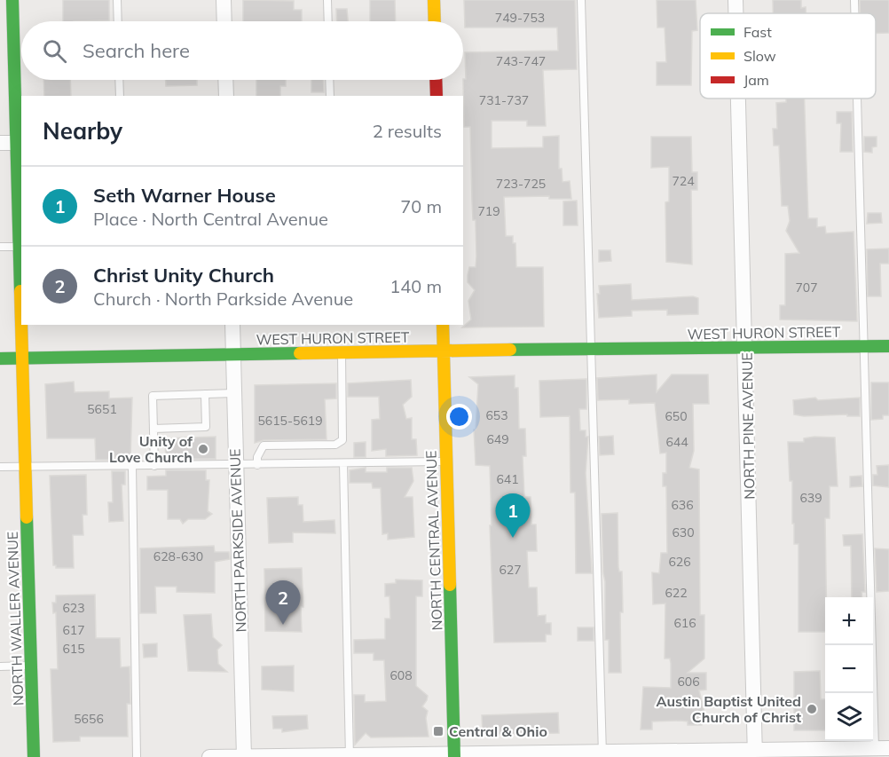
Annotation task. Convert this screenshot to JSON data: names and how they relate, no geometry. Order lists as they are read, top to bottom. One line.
{"streets":{"street":["WEST HURON STREET","NORTH PINE AVENUE","NORTH PARKSIDE AVENUE","NORTH CENTRAL AVENUE","NORTH WALLER AVENUE"]},"crossings":[["WEST HURON STREET","NORTH PINE AVENUE"],["WEST HURON STREET","NORTH PARKSIDE AVENUE"],["WEST HURON STREET","NORTH CENTRAL AVENUE"],["WEST HURON STREET","NORTH WALLER AVENUE"]],"places":{"other":["Unity of Love Church","Austin Baptist United Church of Christ"],"transit":["Central & Ohio"]},"house_numbers":["749-753","743-747","731-737","724","723-725","719","707","5651","653","650","5615-5619","649","644","641","639","636","630","628-630","626","627","622","623","616","617","615","608","606","5656"],"legend":["Fast","Slow","Jam"],"page":{"search":"Search here","heading":["Nearby","2 results"],"list":[{"mark":"1","name":"Seth Warner House","note":"Place · North Central Avenue","value":"70 m"},{"mark":"2","name":"Christ Unity Church","note":"Church · North Parkside Avenue","value":"140 m"}],"pins":["1","2"],"map_buttons":["+","−"]}}
